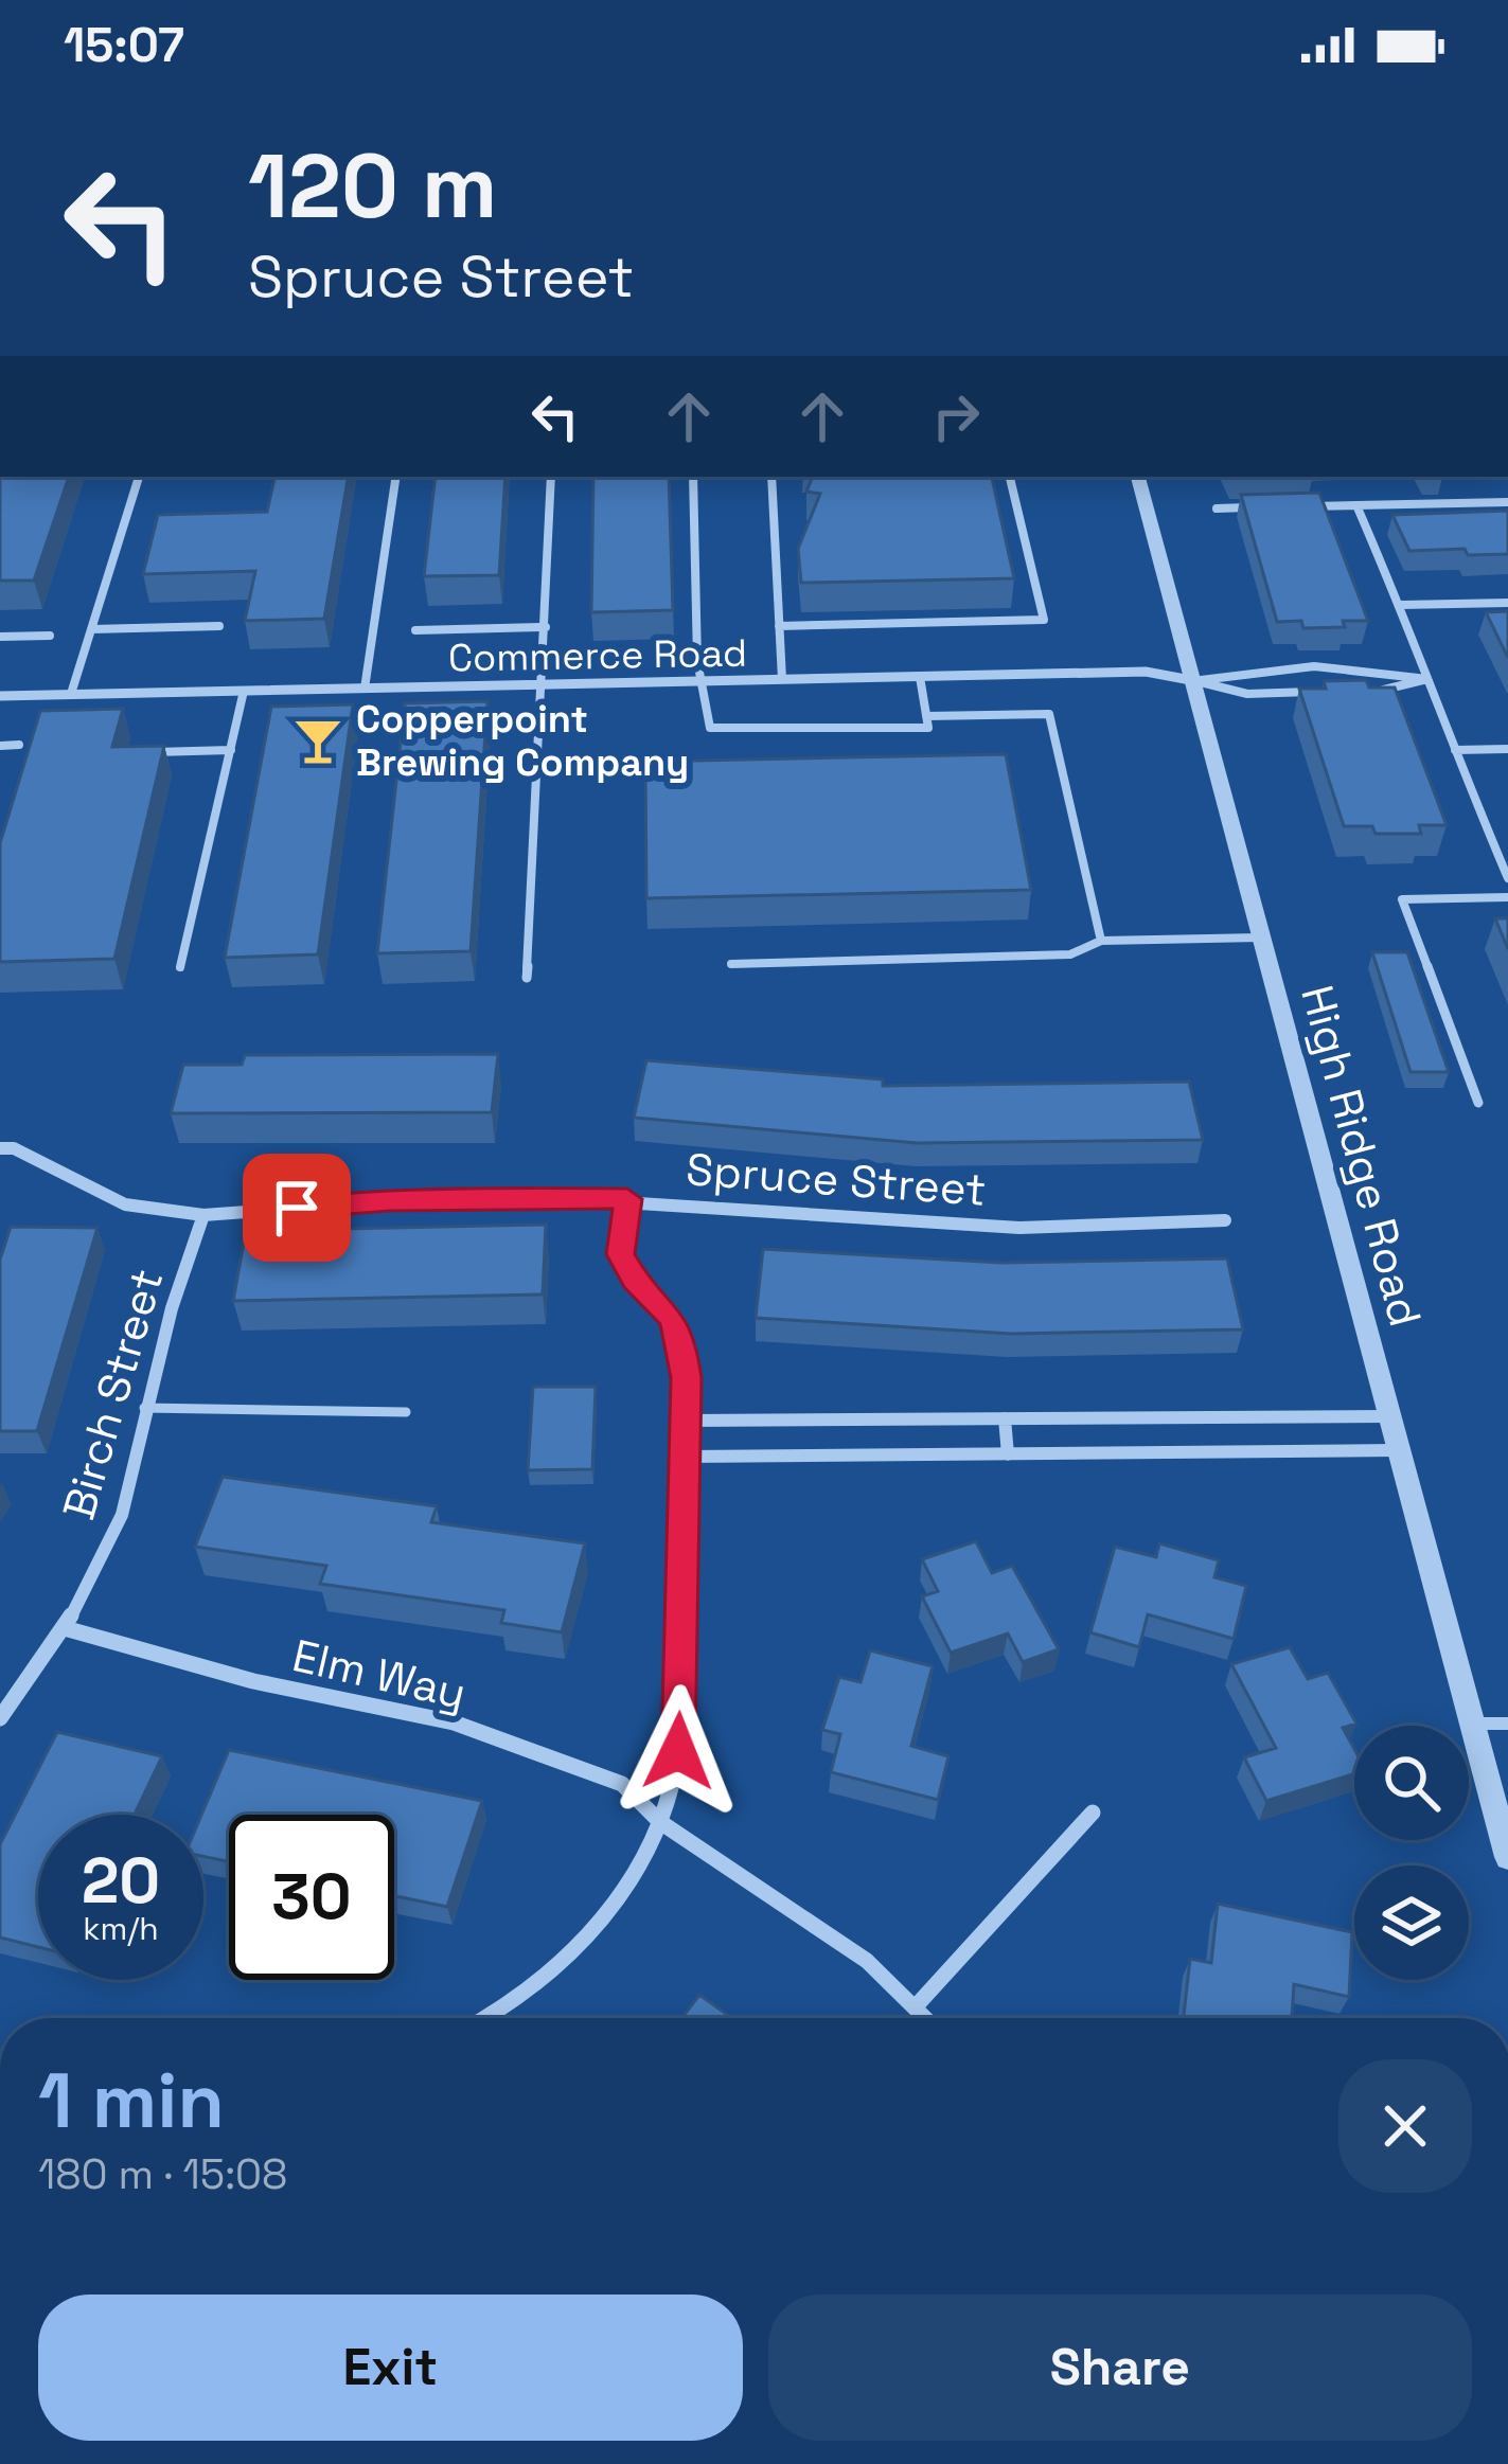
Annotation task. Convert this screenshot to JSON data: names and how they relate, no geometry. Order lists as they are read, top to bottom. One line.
{"streets":{"street":["Commerce Road","High Ridge Road","Spruce Street","Birch Street","Elm Way"]},"crossings":[["Commerce Road","High Ridge Road"],["Spruce Street","Birch Street"],["Birch Street","Elm Way"]],"places":{"bar":["Copperpoint Brewing Company"]},"page":{"status":"15:07","turn":["120 m","Spruce Street"],"speed":"20 km/h","limit":"30","heading":["1 min","180 m · 15:08"],"buttons":["Exit","Share"]}}
